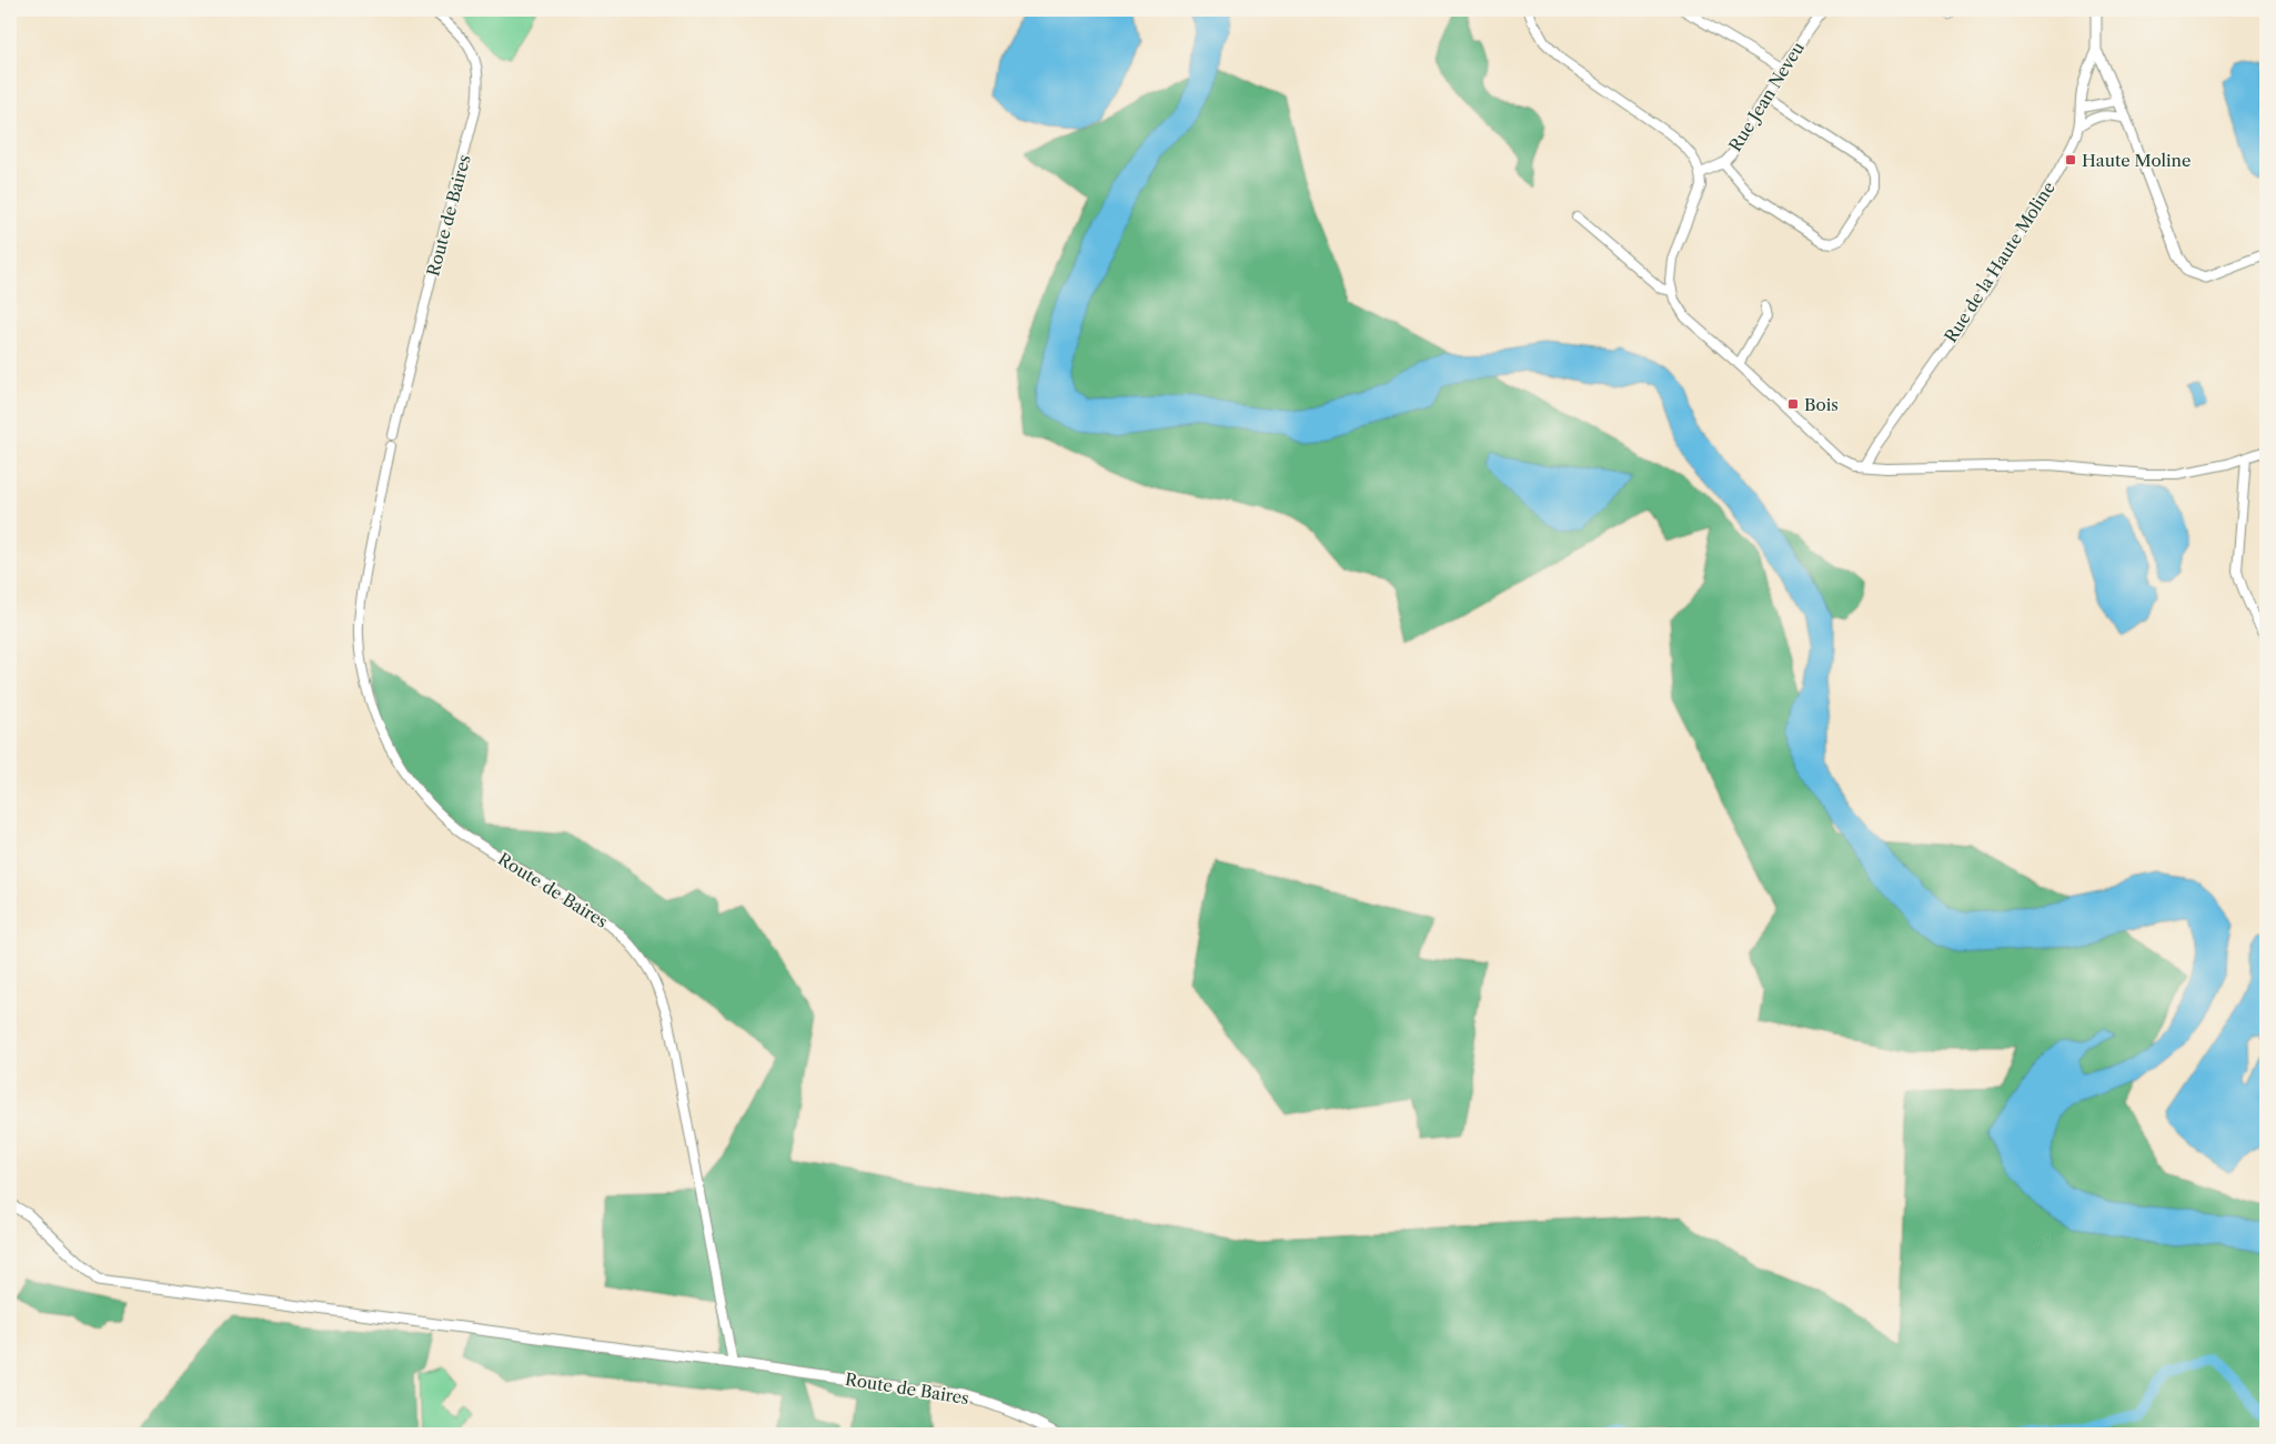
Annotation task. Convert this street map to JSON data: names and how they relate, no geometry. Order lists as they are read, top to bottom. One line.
{"streets":{"street":["Rue Jean Neveu","Route de Baires","Rue de la Haute Moline"]},"places":{"transit":["Haute Moline","Bois"]}}
